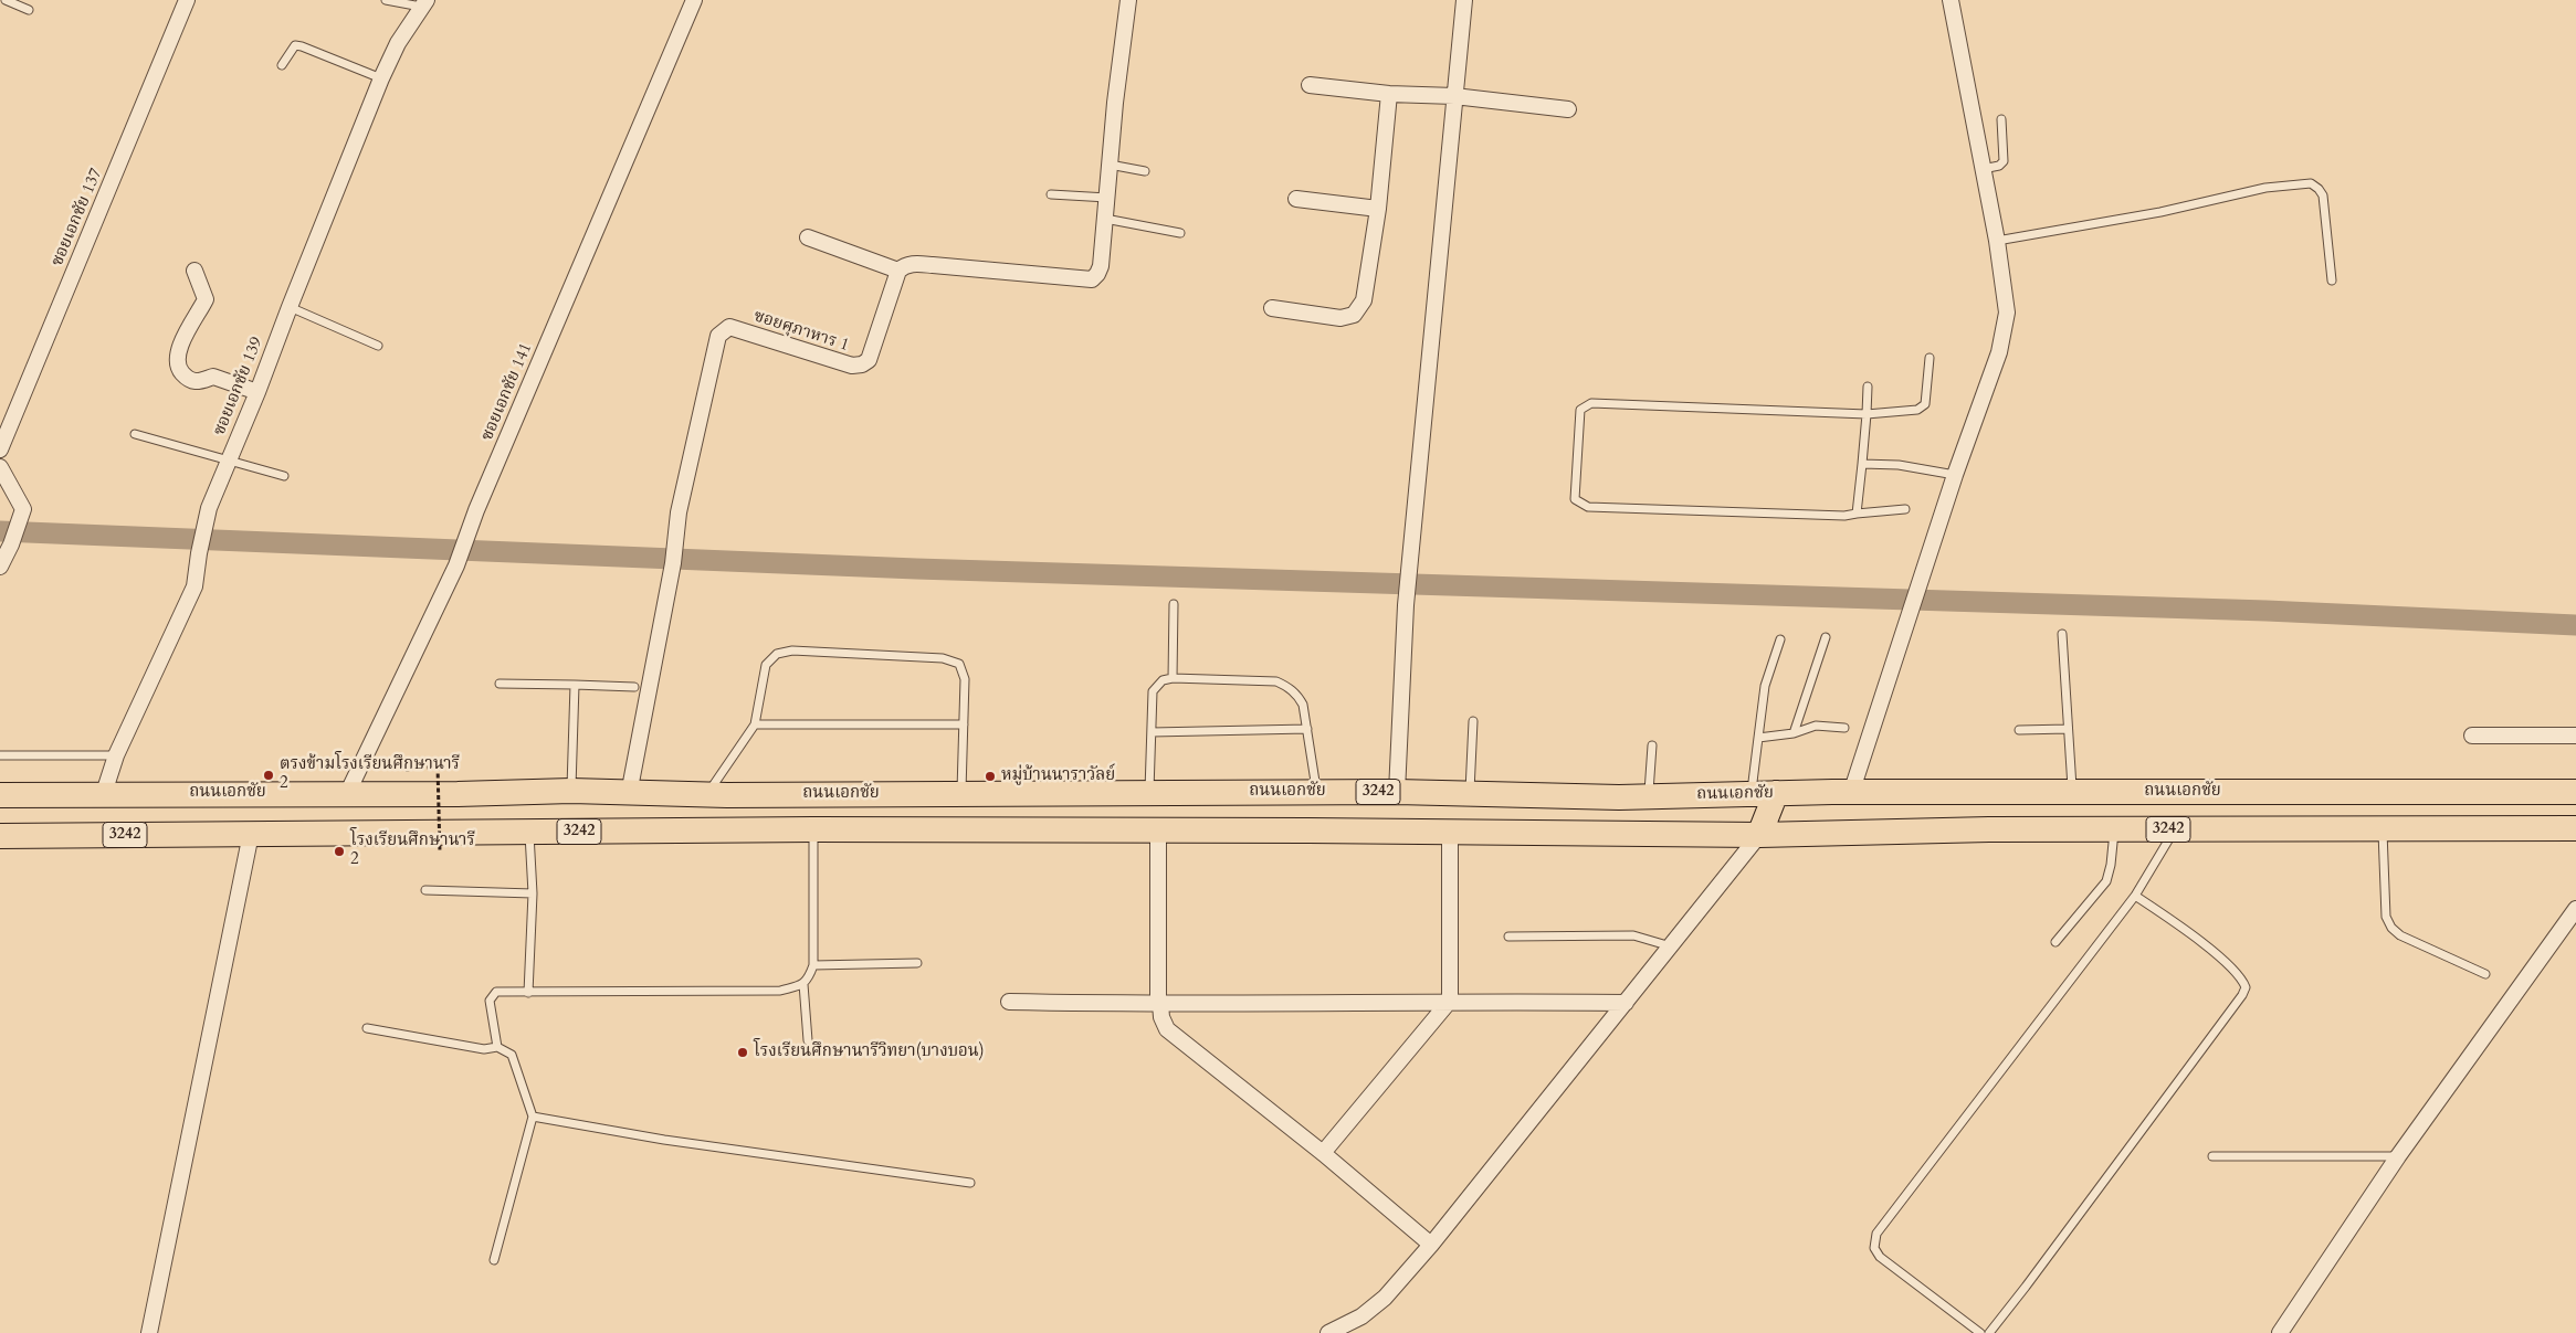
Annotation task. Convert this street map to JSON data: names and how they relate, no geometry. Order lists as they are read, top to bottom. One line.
{"streets":{"main road":["ถนนเอกชัย","3242"],"street":["ซอยเอกชัย 137","ซอยศุภาหาร 1","ซอยเอกชัย 139","ซอยเอกชัย 141"]},"crossings":[["ซอยศุภาหาร 1","ถนนเอกชัย"],["ซอยเอกชัย 139","ถนนเอกชัย"],["ซอยเอกชัย 141","ถนนเอกชัย"]],"places":["ตรงข้ามโรงเรียนศึกษานารี 2","หมู่บ้านนาราวัลย์","โรงเรียนศึกษานารี 2","โรงเรียนศึกษานารีวิทยา(บางบอน)"]}
